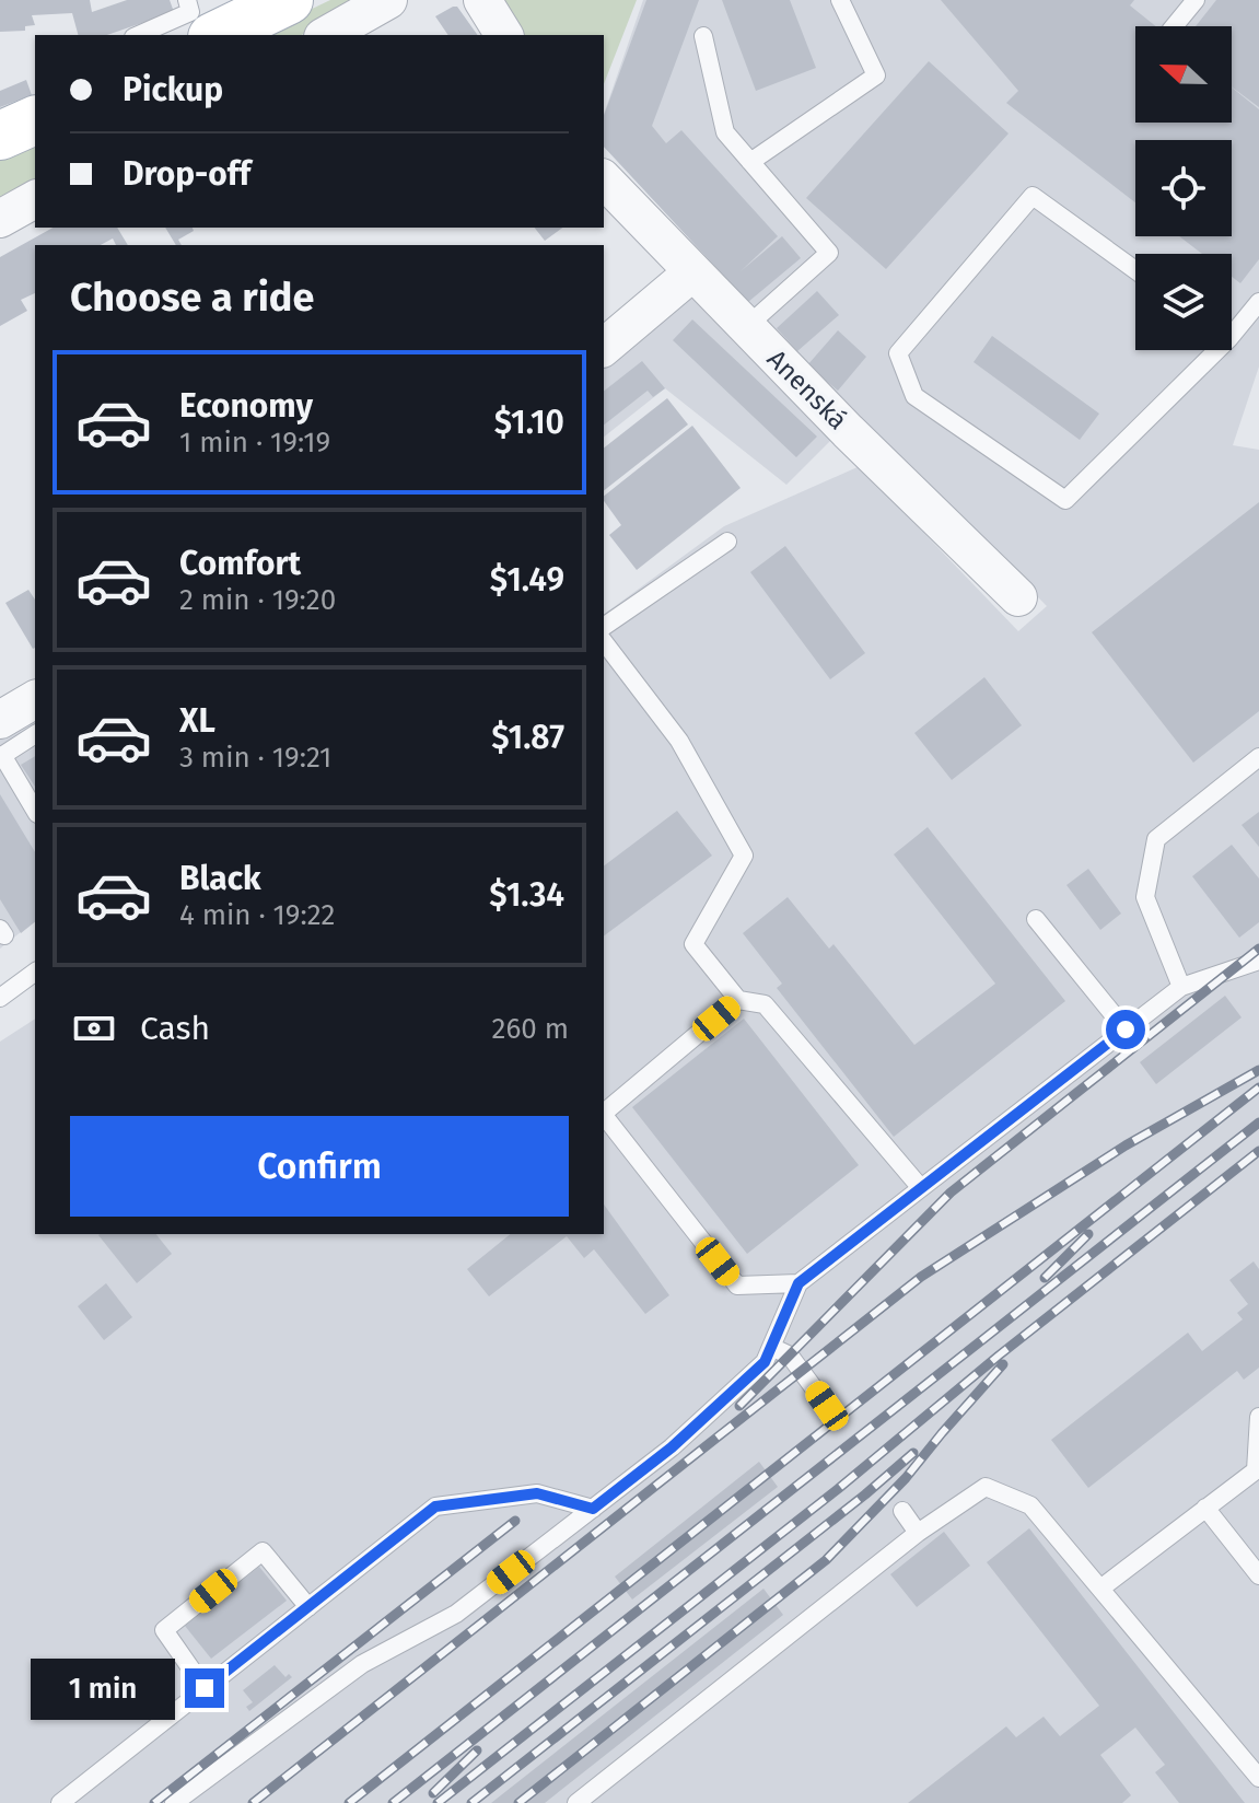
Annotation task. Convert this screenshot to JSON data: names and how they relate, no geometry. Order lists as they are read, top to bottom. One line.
{"streets":{"street":["Anenská"]},"north":"left","page":{"banner":["Pickup","Drop-off"],"heading":"Choose a ride","list":[{"name":"Economy","note":"1 min · 19:19","value":"$1.10"},{"name":"Comfort","note":"2 min · 19:20","value":"$1.49"},{"name":"XL","note":"3 min · 19:21","value":"$1.87"},{"name":"Black","note":"4 min · 19:22","value":"$1.34"}],"pay":["Cash","260 m"],"buttons":"Confirm","bubble":"1 min"}}
